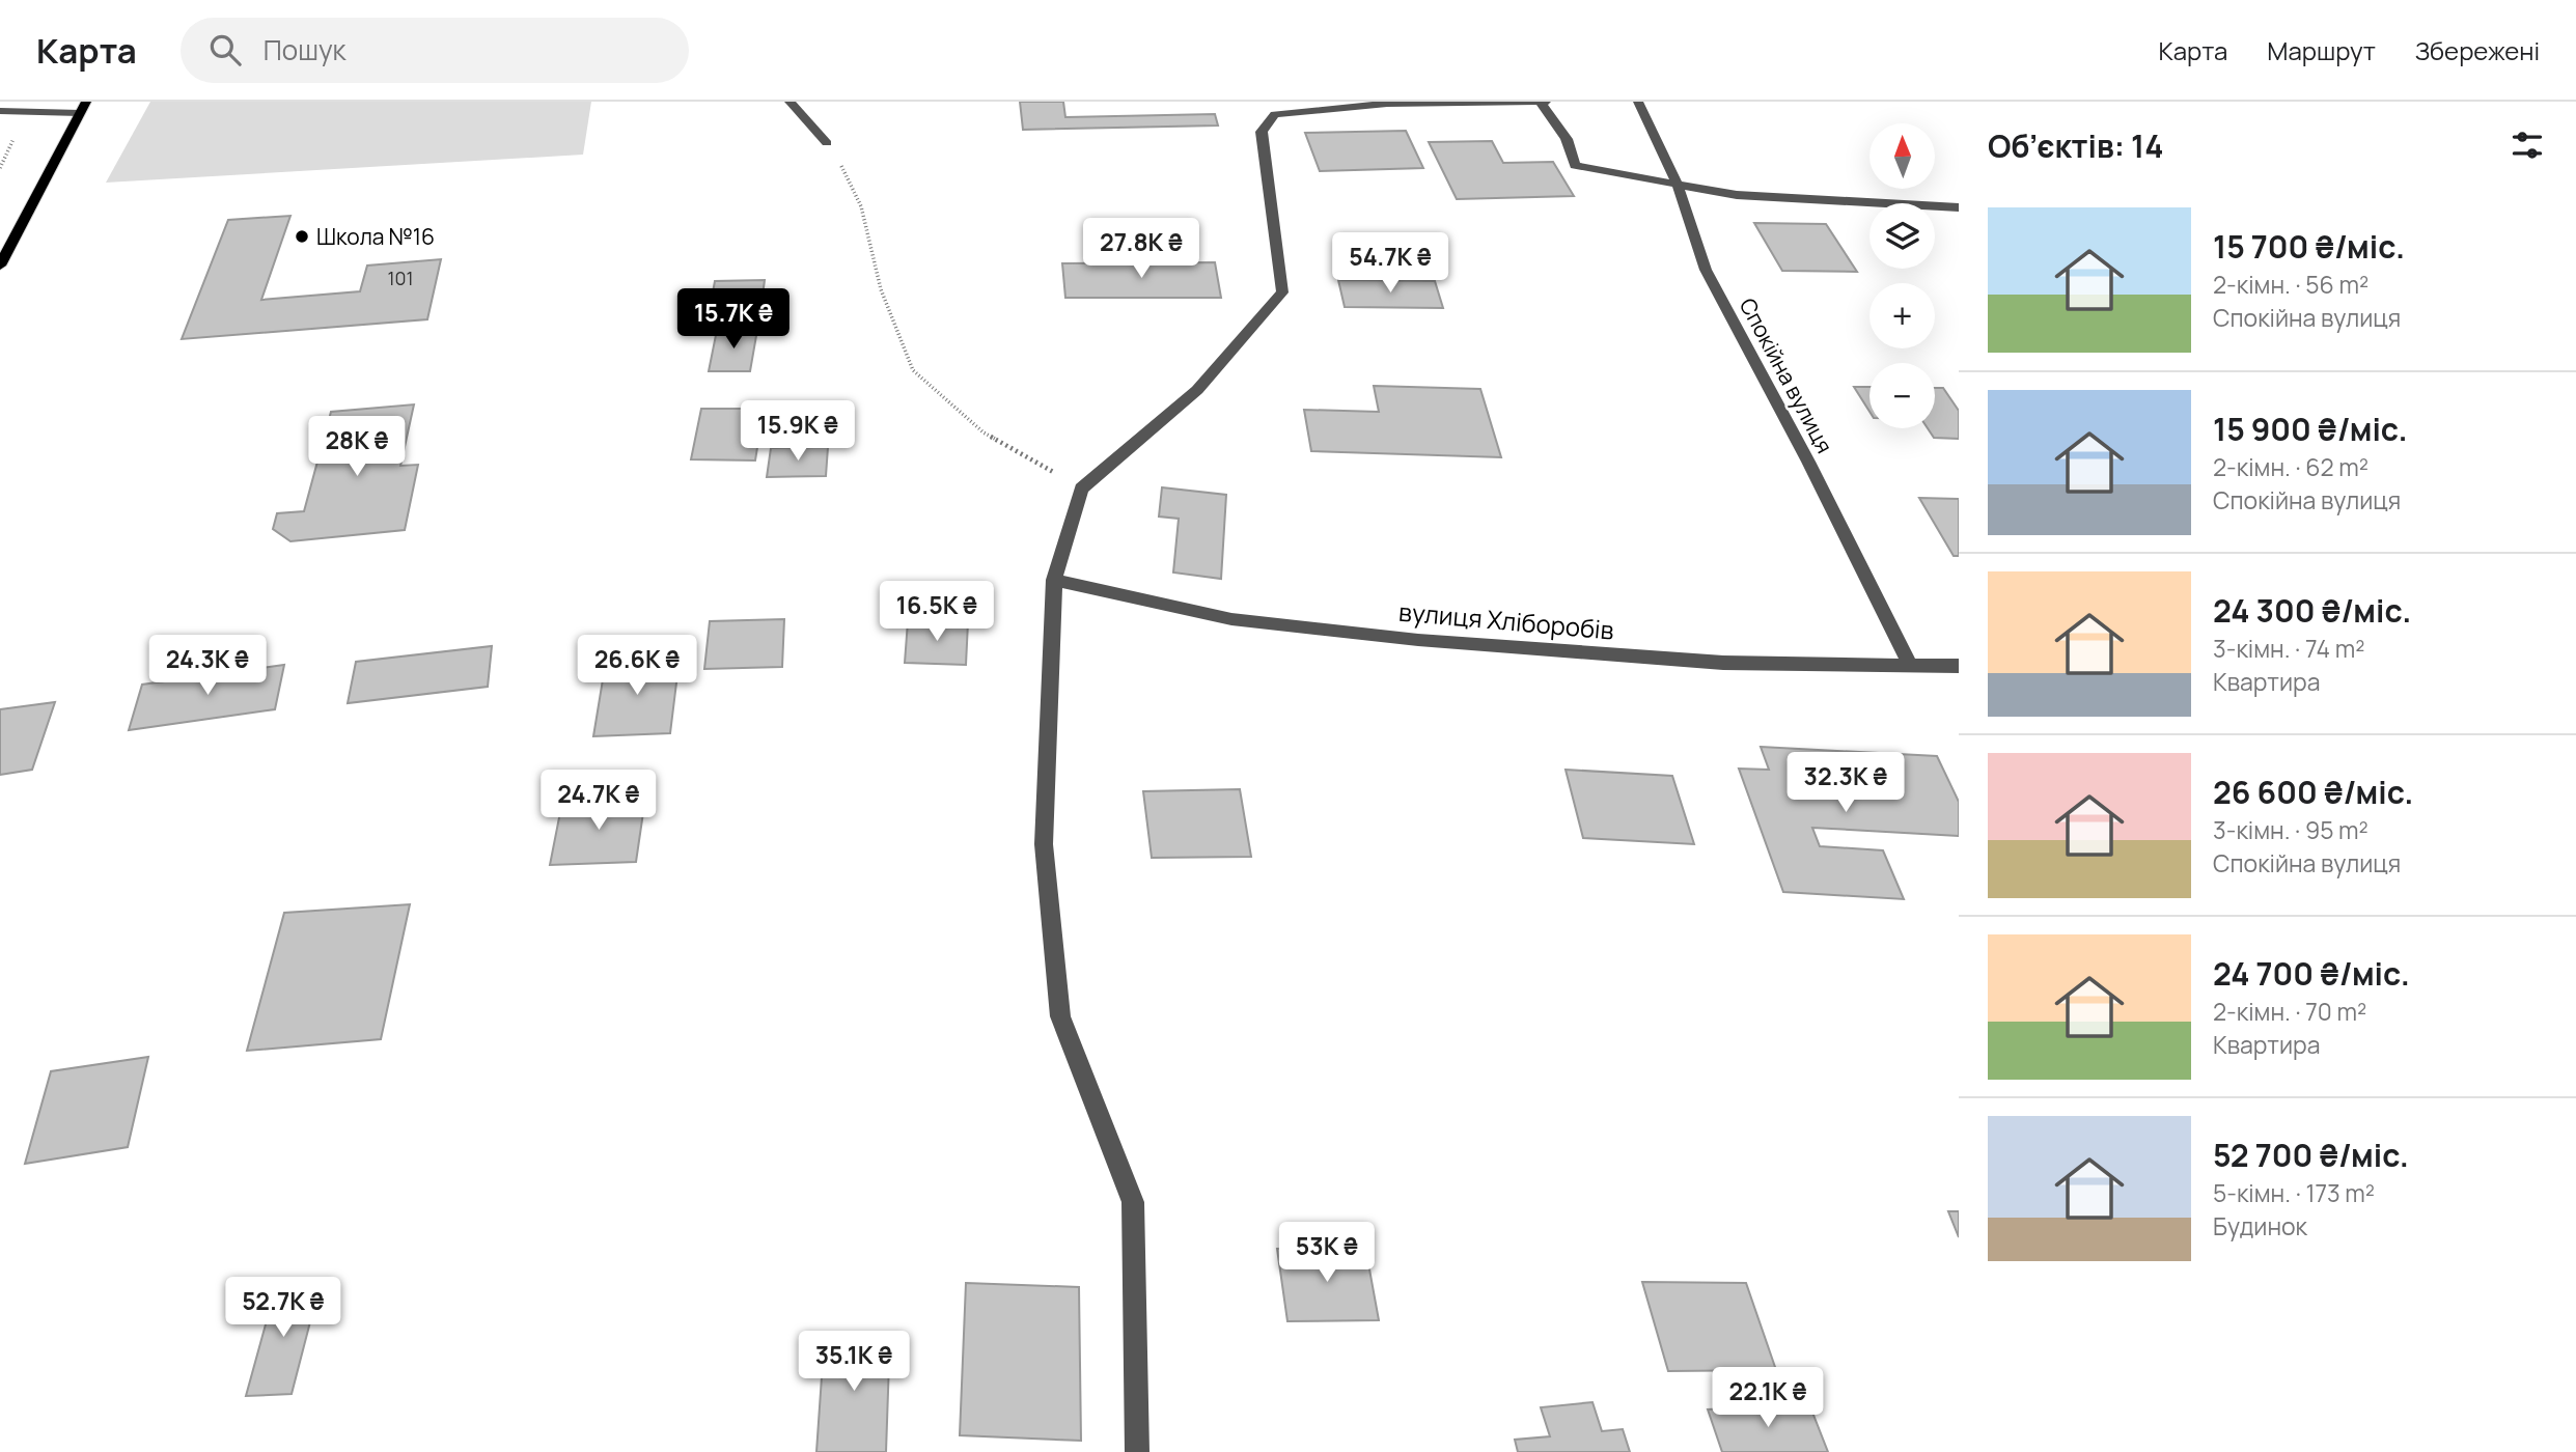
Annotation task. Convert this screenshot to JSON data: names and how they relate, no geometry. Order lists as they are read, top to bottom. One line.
{"streets":{"street":["Спокійна вулиця","вулиця Хліборобів"]},"crossings":[["Спокійна вулиця","вулиця Хліборобів"]],"places":["Школа №16"],"house_numbers":["101"],"north":"top","page":{"header":"Карта","search":"Пошук","nav":["Карта","Маршрут","Збережені"],"heading":"Об’єктів: 14","map_buttons":["+","−"],"list":[{"name":"15 700 ₴/міс.","note":"2-кімн. · 56 m² · Спокійна вулиця"},{"name":"15 900 ₴/міс.","note":"2-кімн. · 62 m² · Спокійна вулиця"},{"name":"24 300 ₴/міс.","note":"3-кімн. · 74 m² · Квартира"},{"name":"26 600 ₴/міс.","note":"3-кімн. · 95 m² · Спокійна вулиця"},{"name":"24 700 ₴/міс.","note":"2-кімн. · 70 m² · Квартира"},{"name":"52 700 ₴/міс.","note":"5-кімн. · 173 m² · Будинок"}],"price":["27.8K ₴","54.7K ₴","15.7K ₴","15.9K ₴","28K ₴","16.5K ₴","24.3K ₴","26.6K ₴","32.3K ₴","24.7K ₴","53K ₴","52.7K ₴","35.1K ₴","22.1K ₴"]}}
